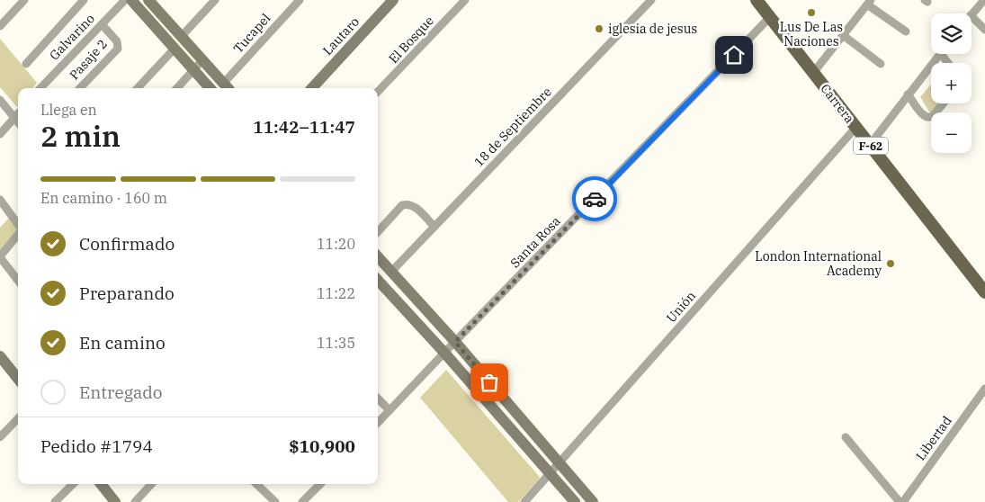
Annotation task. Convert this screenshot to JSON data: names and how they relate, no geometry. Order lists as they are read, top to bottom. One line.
{"streets":{"main road":["Carrera","F-62"],"street":["Tucapel","Lautaro","Galvarino","El Bosque","Pasaje 2","18 de Septiembre","Santa Rosa","Unión","Libertad"]},"crossings":[["Galvarino","Pasaje 2"],["Carrera","Santa Rosa"],["Carrera","Unión"]],"places":["Lus De Las Naciones","iglesia de jesus","London International Academy"],"page":{"map_buttons":["+","−"],"heading":["2 min","Llega en","11:42–11:47"],"panel":["Pedido #1794","$10,900"],"bar":"En camino · 160 m","list":[["Confirmado","11:20"],["Preparando","11:22"],["En camino","11:35"],"Entregado"]}}
